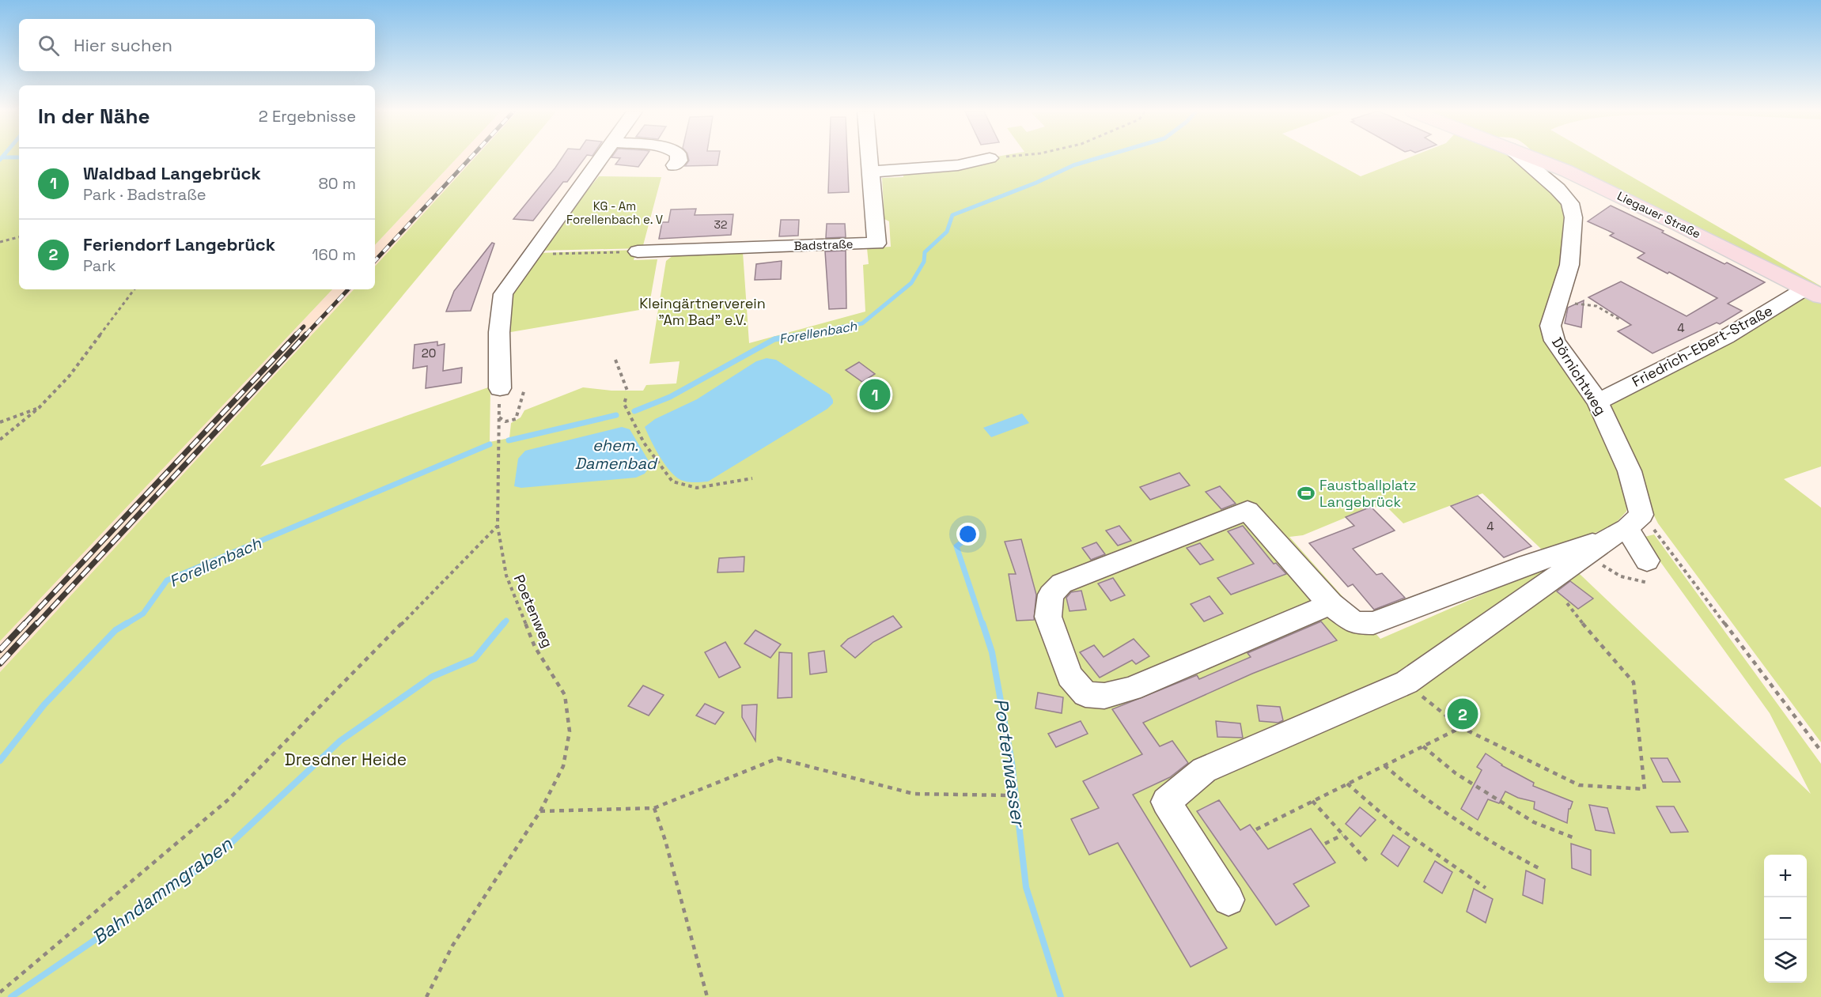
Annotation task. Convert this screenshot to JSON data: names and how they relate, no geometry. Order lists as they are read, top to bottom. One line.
{"streets":{"main road":["Liegauer Straße"],"street":["Badstraße","Friedrich-Ebert-Straße","Dörnichtweg"],"path":["Poetenweg"]},"crossings":[["Liegauer Straße","Friedrich-Ebert-Straße"],["Friedrich-Ebert-Straße","Dörnichtweg"]],"water":["Forellenbach","ehem. Damenbad","Poetenwasser","Bahndammgraben"],"parks":["KG - Am Forellenbach e. V","Kleingärtnerverein \"Am Bad\" e.V.","Dresdner Heide"],"places":{"sports":["Faustballplatz Langebrück"]},"house_numbers":["32","4","20","4"],"page":{"search":"Hier suchen","heading":["In der Nähe","2 Ergebnisse"],"list":[{"mark":"1","name":"Waldbad Langebrück","note":"Park · Badstraße","value":"80 m"},{"mark":"2","name":"Feriendorf Langebrück","note":"Park","value":"160 m"}],"pins":["1","2"],"map_buttons":["+","−"]}}
